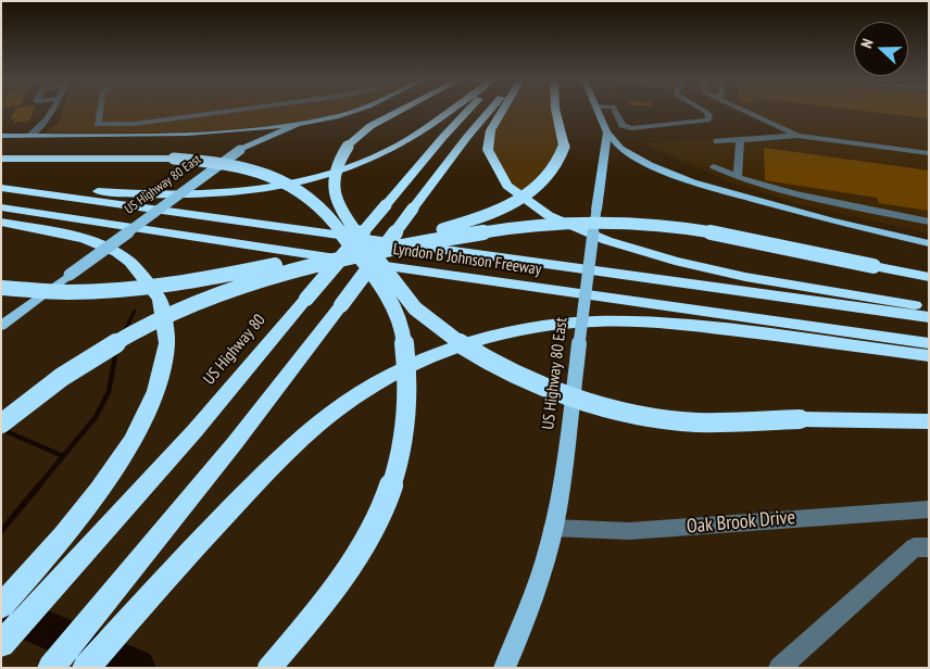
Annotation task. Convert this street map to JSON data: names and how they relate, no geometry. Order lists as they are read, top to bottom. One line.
{"streets":{"highway":["Lyndon B Johnson Freeway","US Highway 80"],"main road":["US Highway 80 East"],"street":["Oak Brook Drive"]},"crossings":[["US Highway 80 East","Oak Brook Drive"]],"north":"left"}
